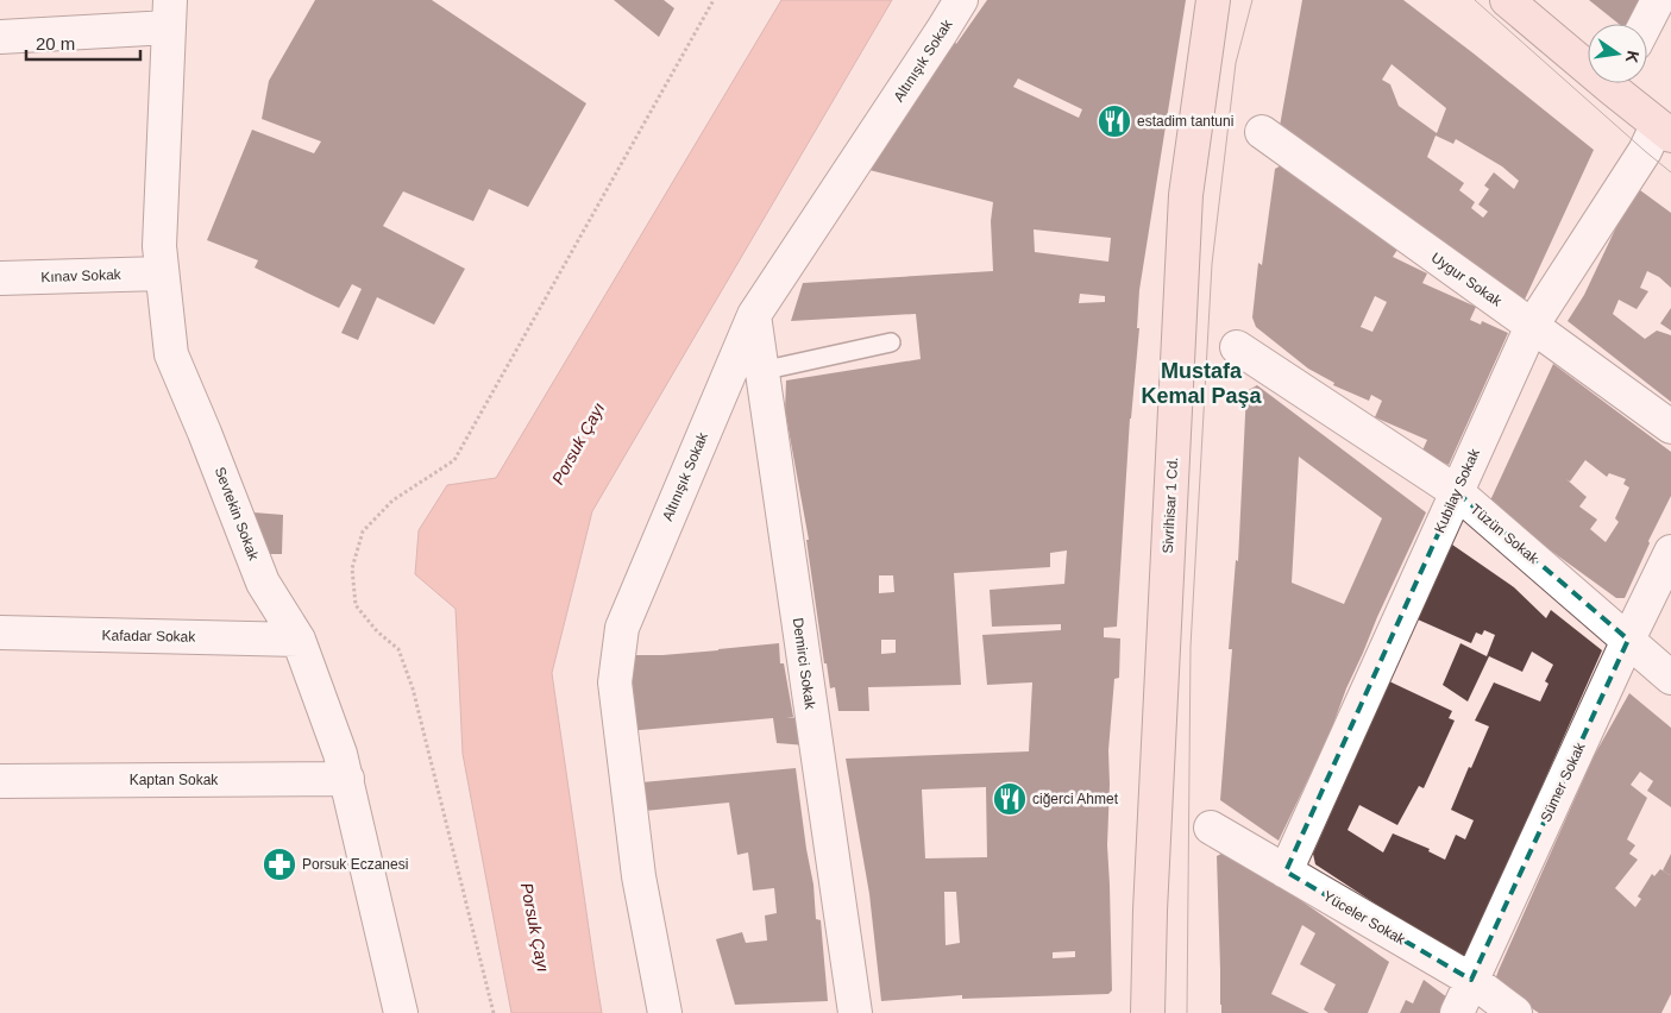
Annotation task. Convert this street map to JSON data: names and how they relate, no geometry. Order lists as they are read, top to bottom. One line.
{"streets":{"main road":["Sivrihisar 1 Cd."],"street":["Altınışık Sokak","Kınav Sokak","Uygur Sokak","Kubilay Sokak","Sevtekin Sokak","Tüzün Sokak","Kafadar Sokak","Demirci Sokak","Kaptan Sokak","Sümer Sokak","Yüceler Sokak"]},"crossings":[["Altınışık Sokak","Demirci Sokak"],["Kınav Sokak","Sevtekin Sokak"],["Uygur Sokak","Kubilay Sokak"],["Kubilay Sokak","Tüzün Sokak"],["Kubilay Sokak","Yüceler Sokak"],["Sevtekin Sokak","Kafadar Sokak"],["Sevtekin Sokak","Kaptan Sokak"],["Tüzün Sokak","Sümer Sokak"],["Sümer Sokak","Yüceler Sokak"]],"districts":["Mustafa Kemal Paşa"],"water":["Porsuk Çayı"],"places":{"restaurant":["estadim tantuni","ciğerci Ahmet"],"pharmacy":["Porsuk Eczanesi"]},"scale_bar":"20 m","north":"right"}
